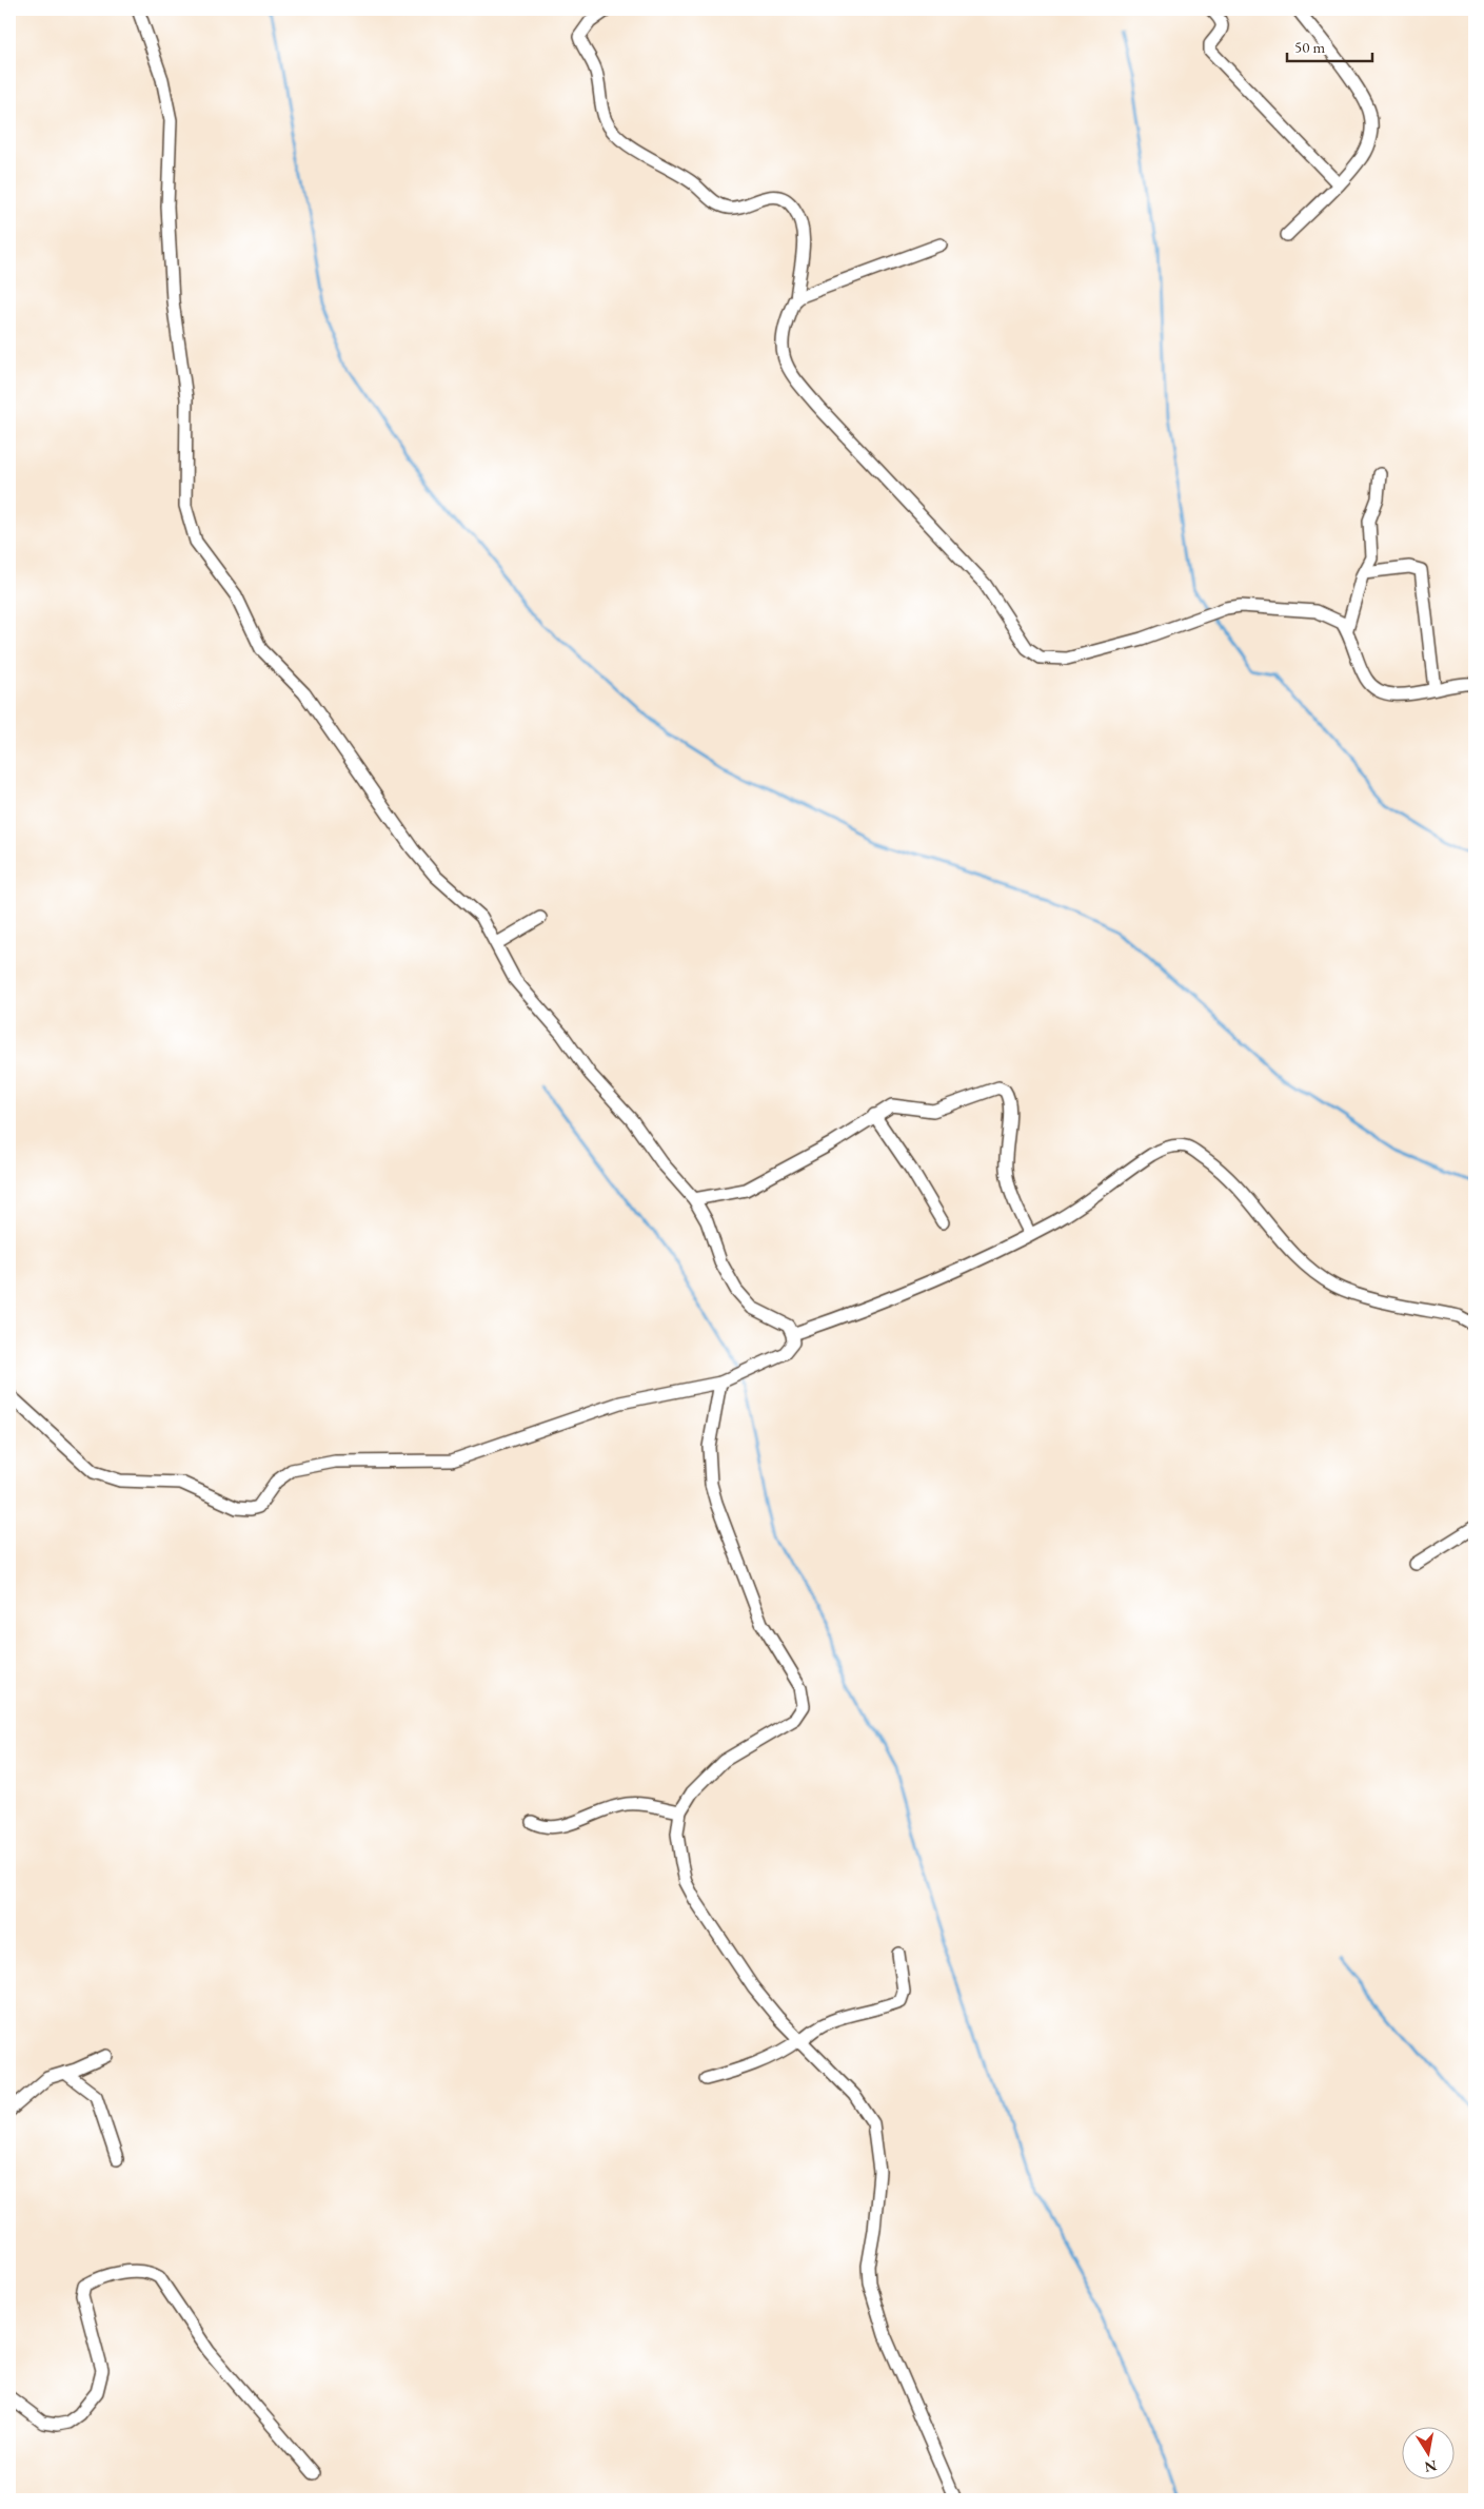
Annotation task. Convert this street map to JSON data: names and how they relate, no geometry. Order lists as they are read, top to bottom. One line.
{"scale_bar":"50 m","north":"bottom"}
